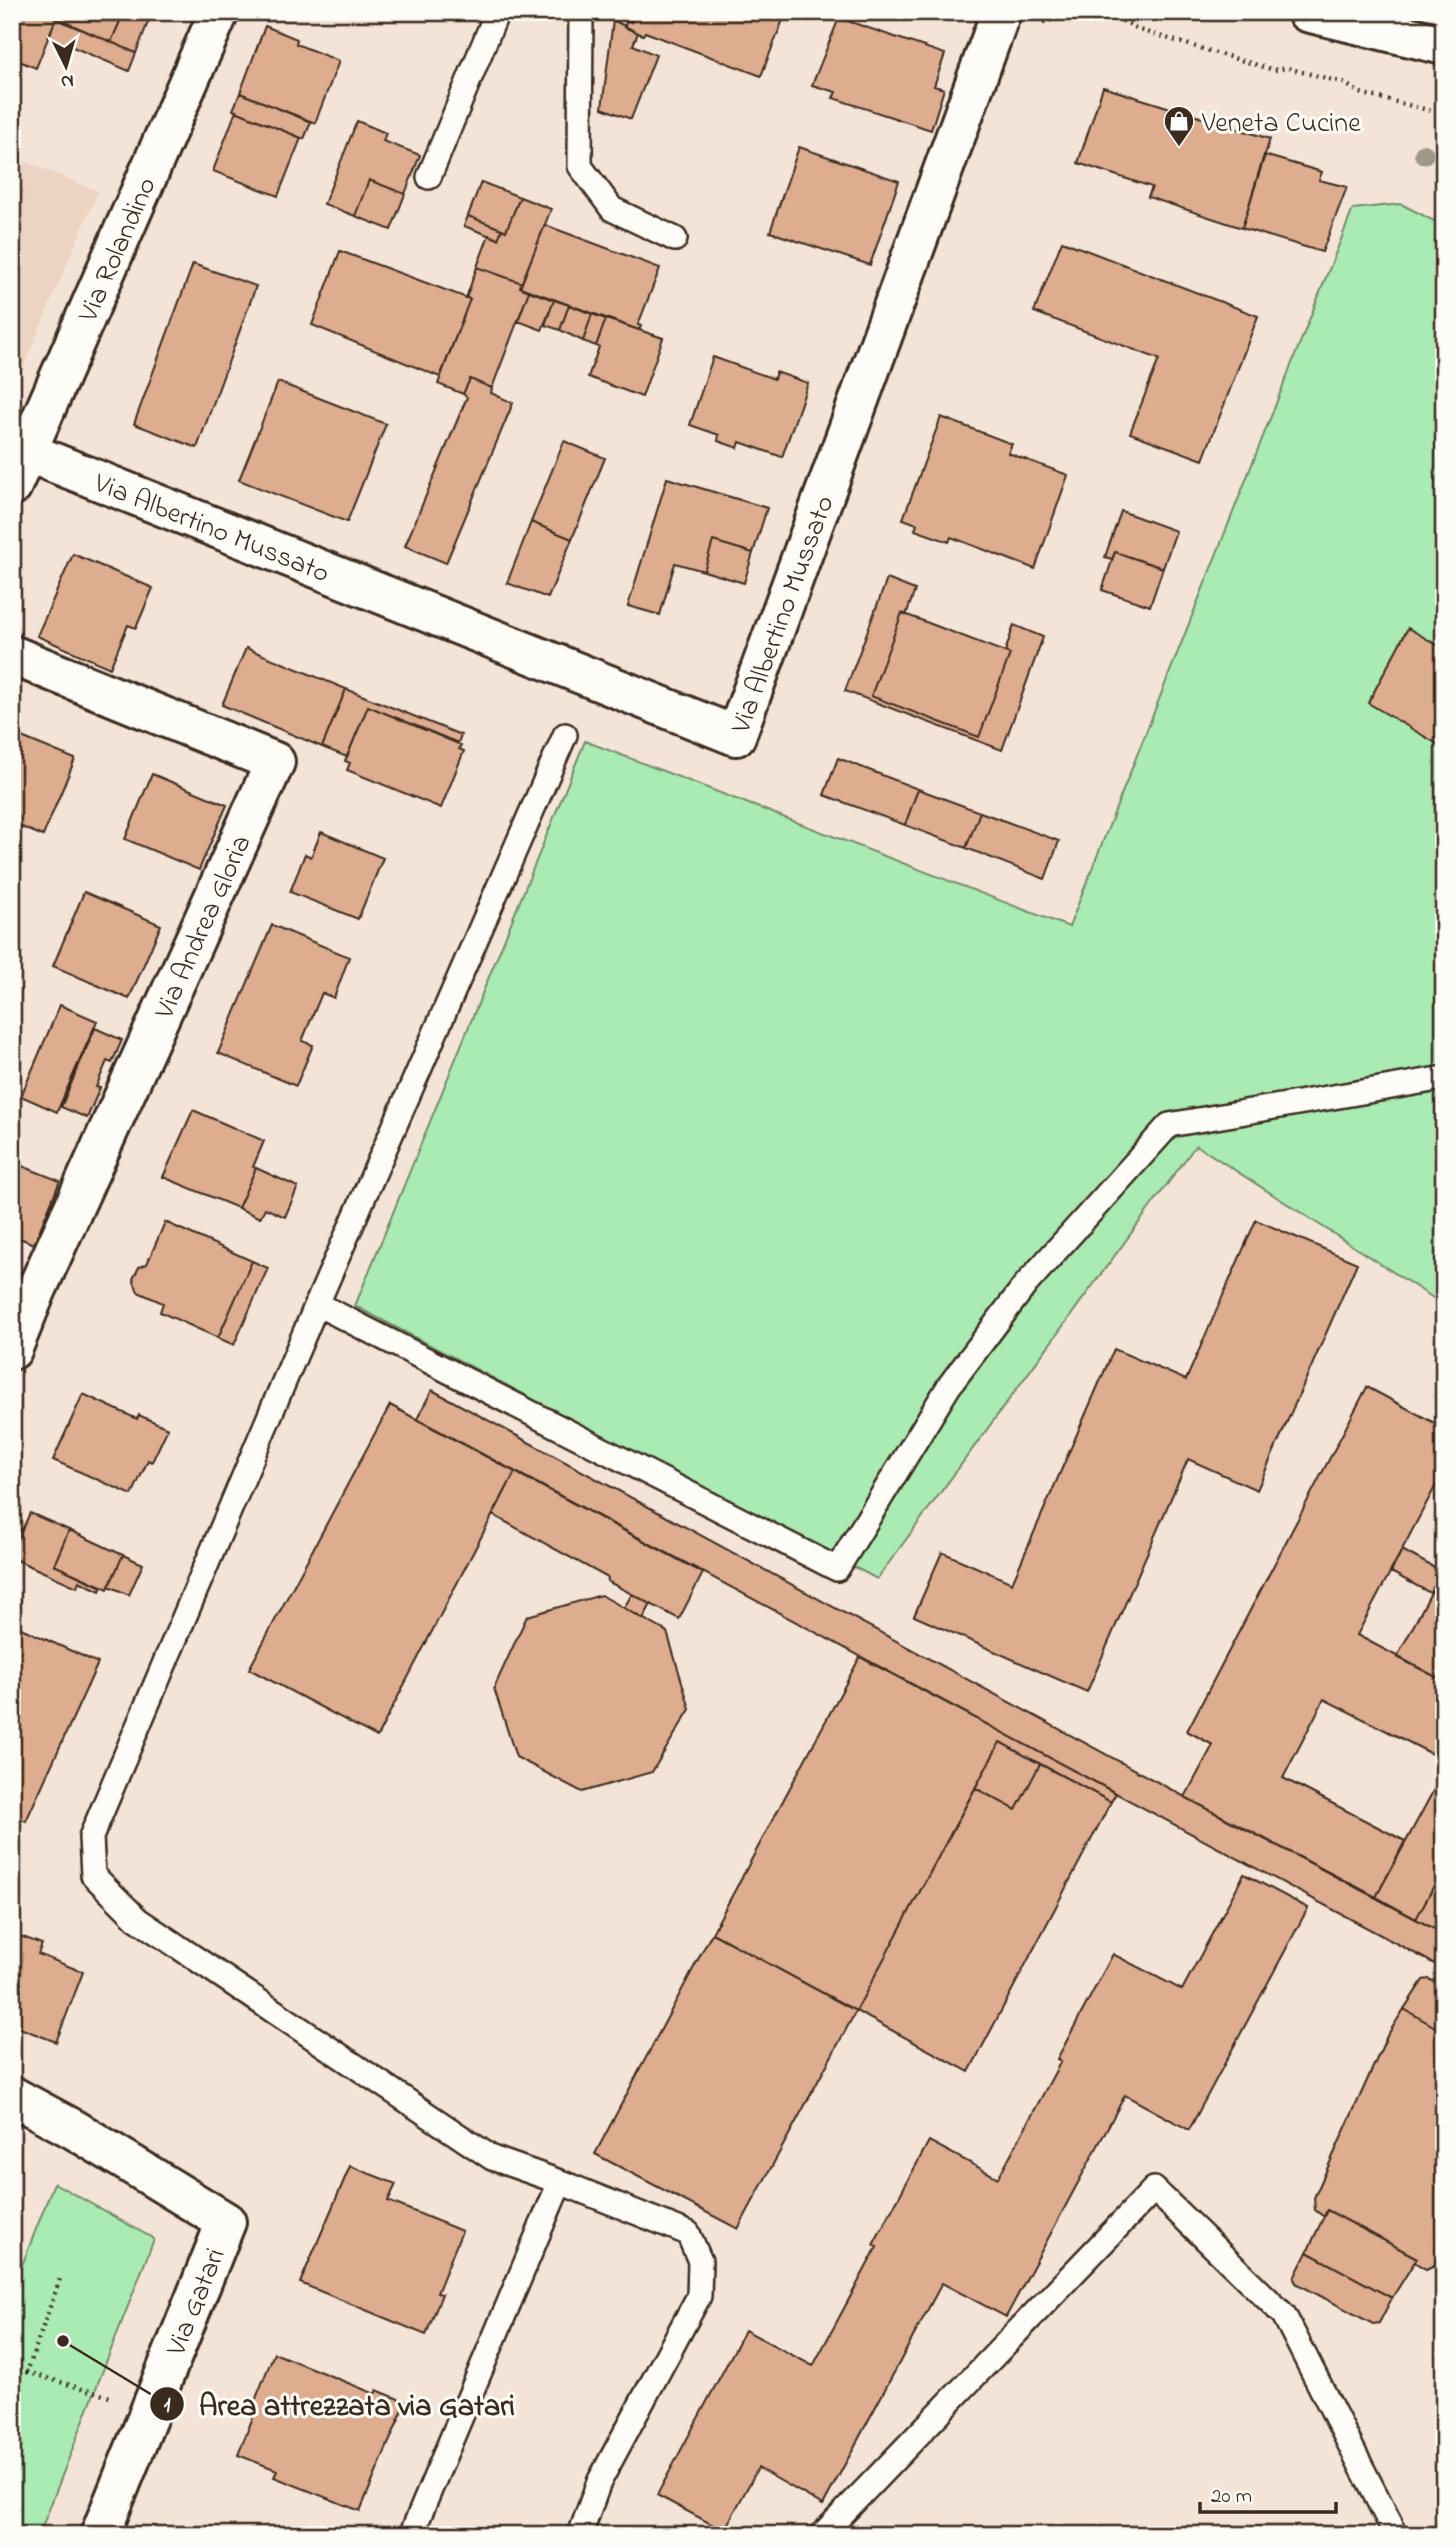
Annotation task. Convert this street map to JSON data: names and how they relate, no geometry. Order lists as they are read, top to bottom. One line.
{"streets":{"street":["Via Rolandino","Via Albertino Mussato","Via Andrea Gloria","Via Gatari"]},"crossings":[["Via Rolandino","Via Albertino Mussato"]],"places":{"shop":["Veneta Cucine"],"other":["Area attrezzata via Gatari"]},"scale_bar":"20 m","north":"bottom"}
